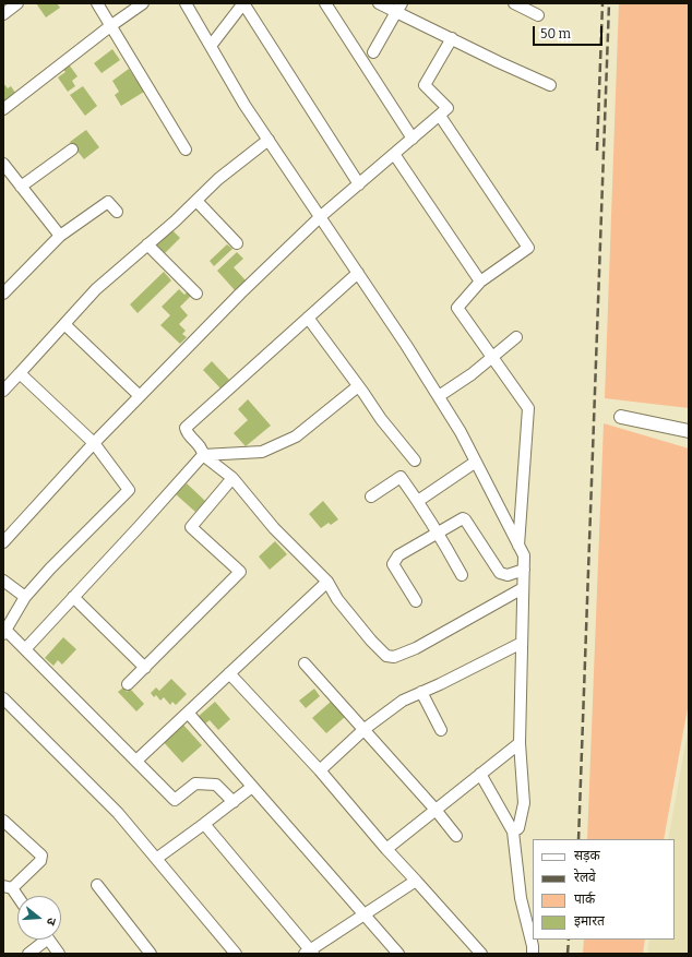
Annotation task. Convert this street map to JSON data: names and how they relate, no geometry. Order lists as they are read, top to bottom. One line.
{"legend":["सड़क","रेलवे","पार्क","इमारत"],"scale_bar":"50 m","north":"right"}
